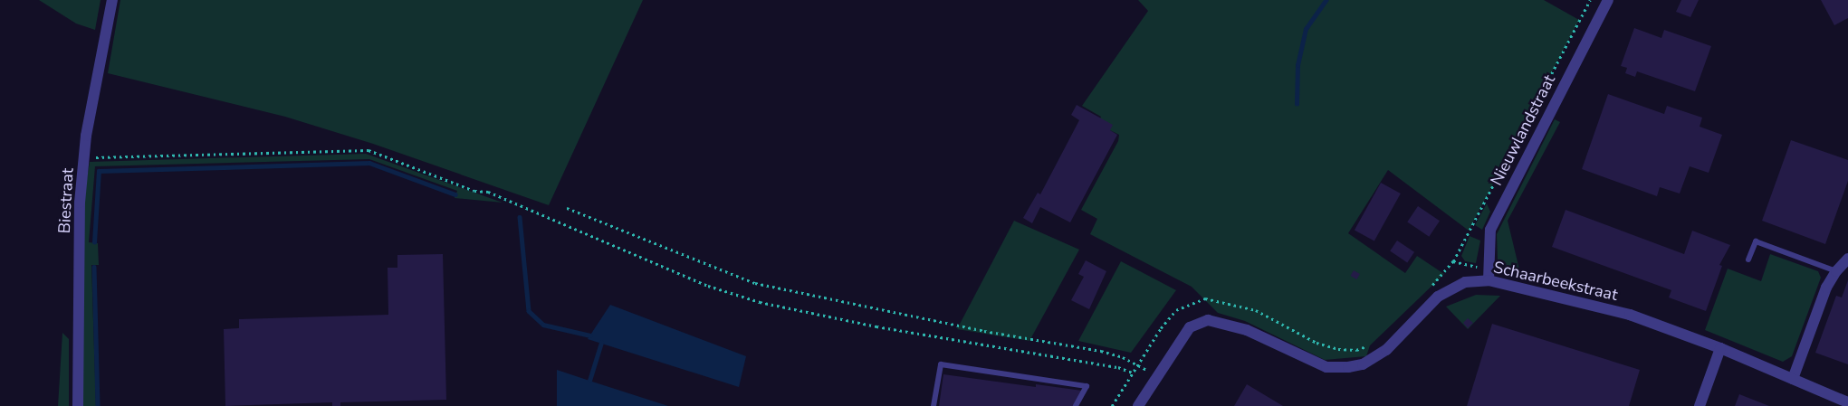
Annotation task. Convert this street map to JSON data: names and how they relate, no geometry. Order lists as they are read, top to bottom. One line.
{"streets":{"street":["Nieuwlandstraat","Biestraat","Schaarbeekstraat"]},"crossings":[["Nieuwlandstraat","Schaarbeekstraat"]]}
